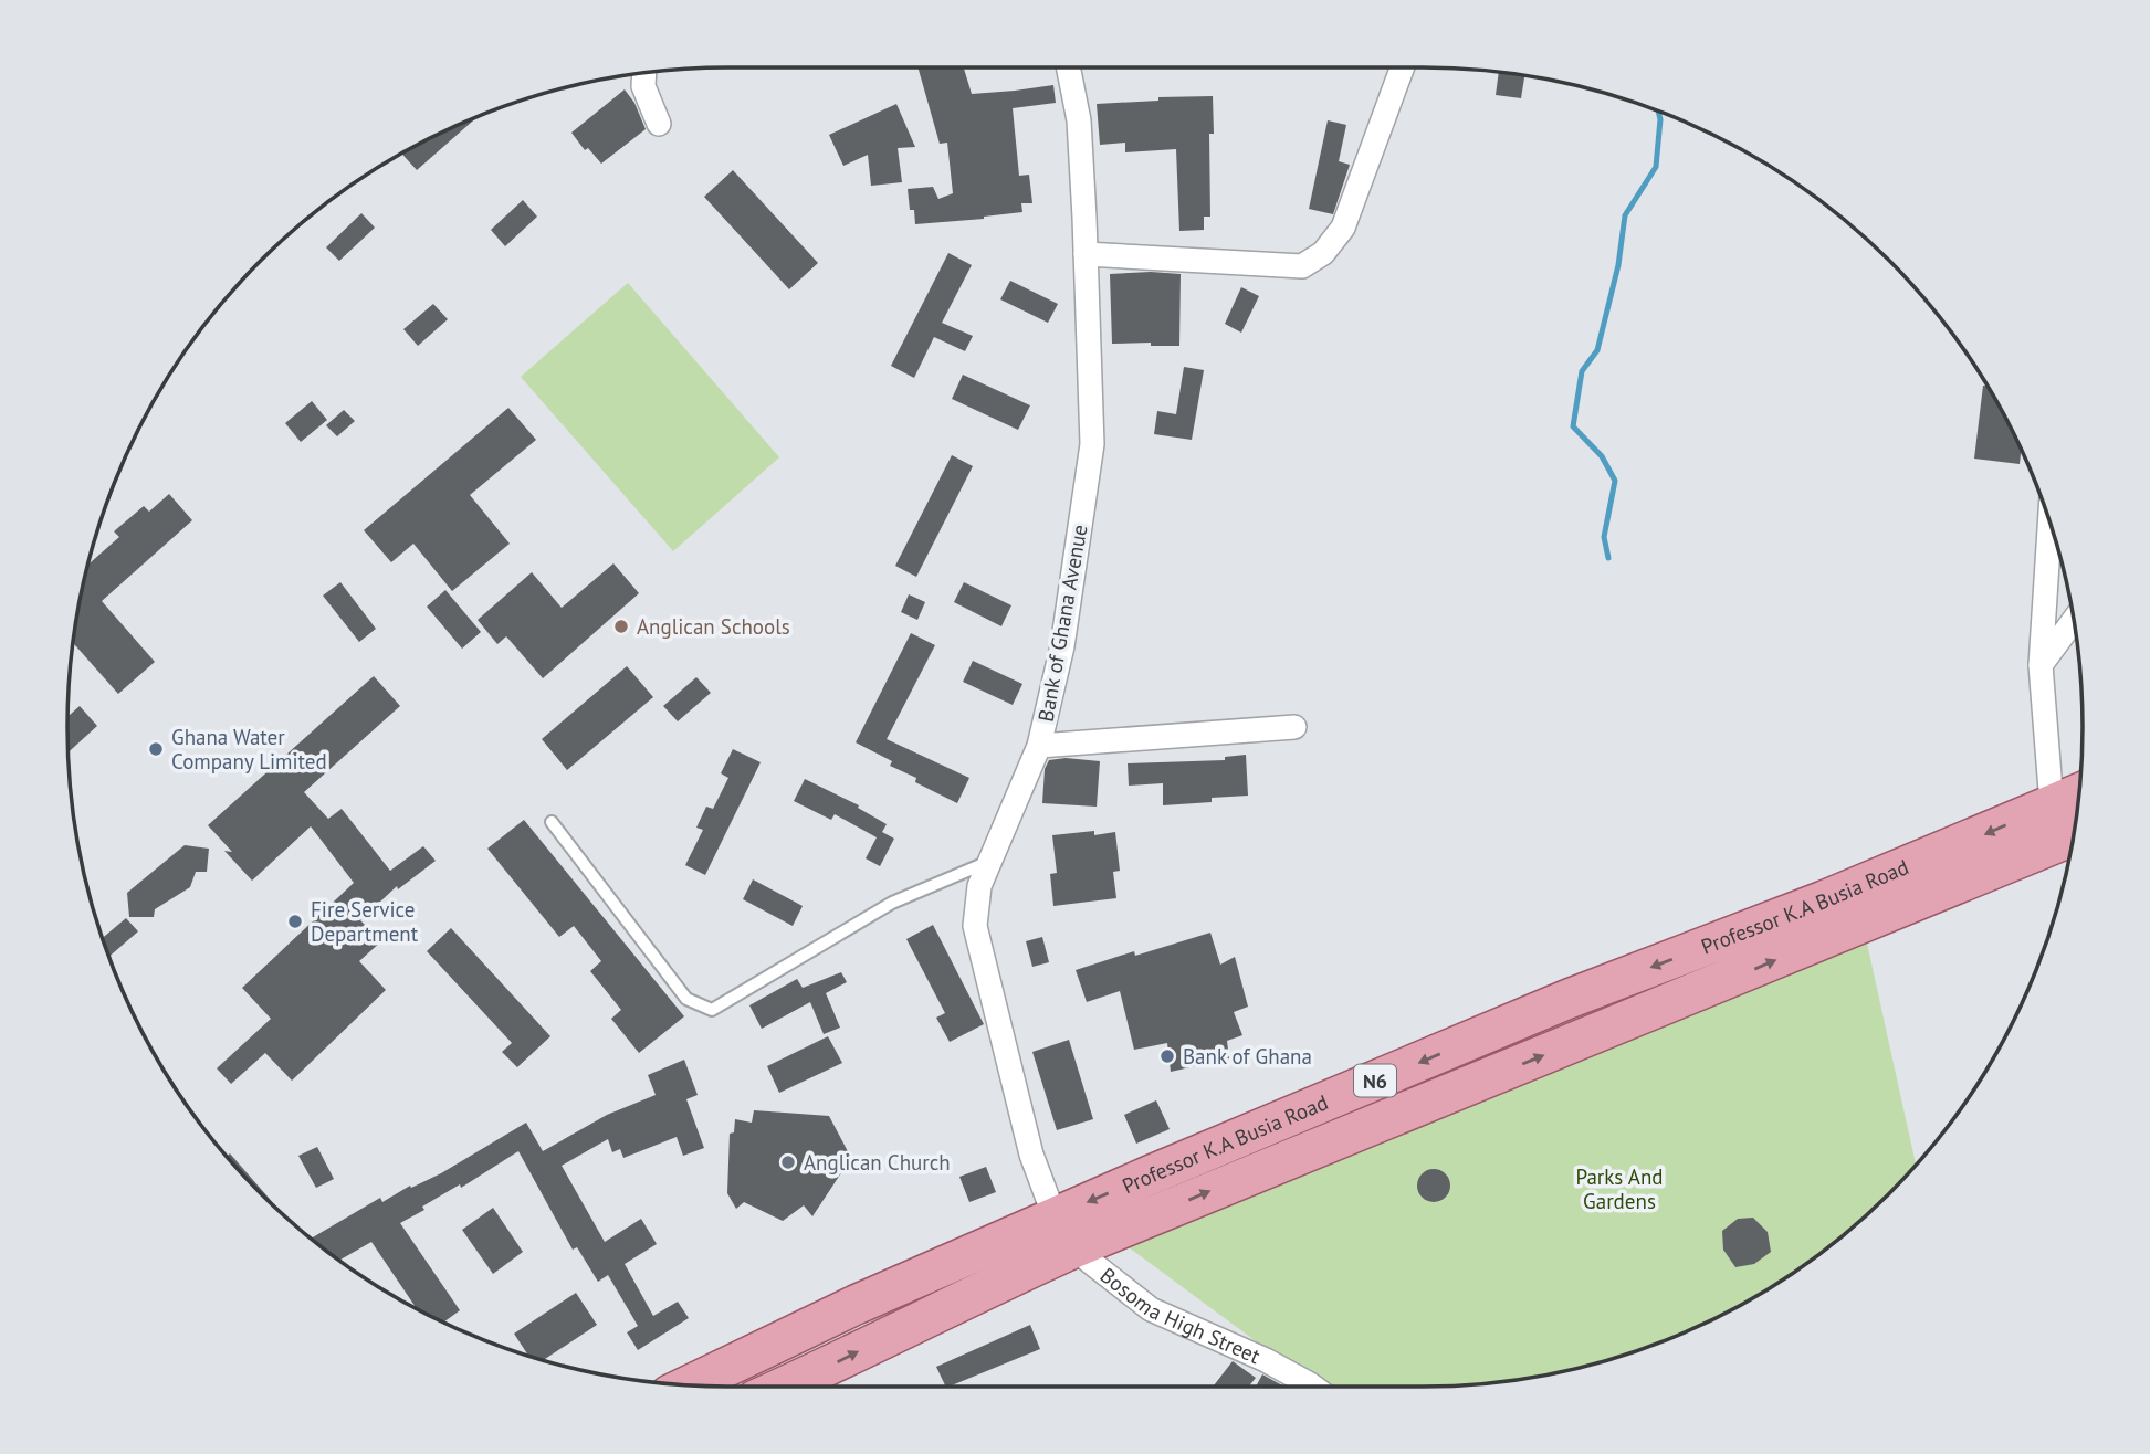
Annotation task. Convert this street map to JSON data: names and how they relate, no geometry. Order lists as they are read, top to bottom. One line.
{"streets":{"main road":["Professor K.A Busia Road","N6"],"street":["Bank of Ghana Avenue","Bosoma High Street"]},"crossings":[["Bank of Ghana Avenue","Professor K.A Busia Road"],["Bank of Ghana Avenue","Bosoma High Street"],["Professor K.A Busia Road","Bosoma High Street"]],"parks":["Parks And Gardens"],"places":["Anglican Schools","Ghana Water Company Limited","Fire Service Department","Bank of Ghana","Anglican Church"]}
